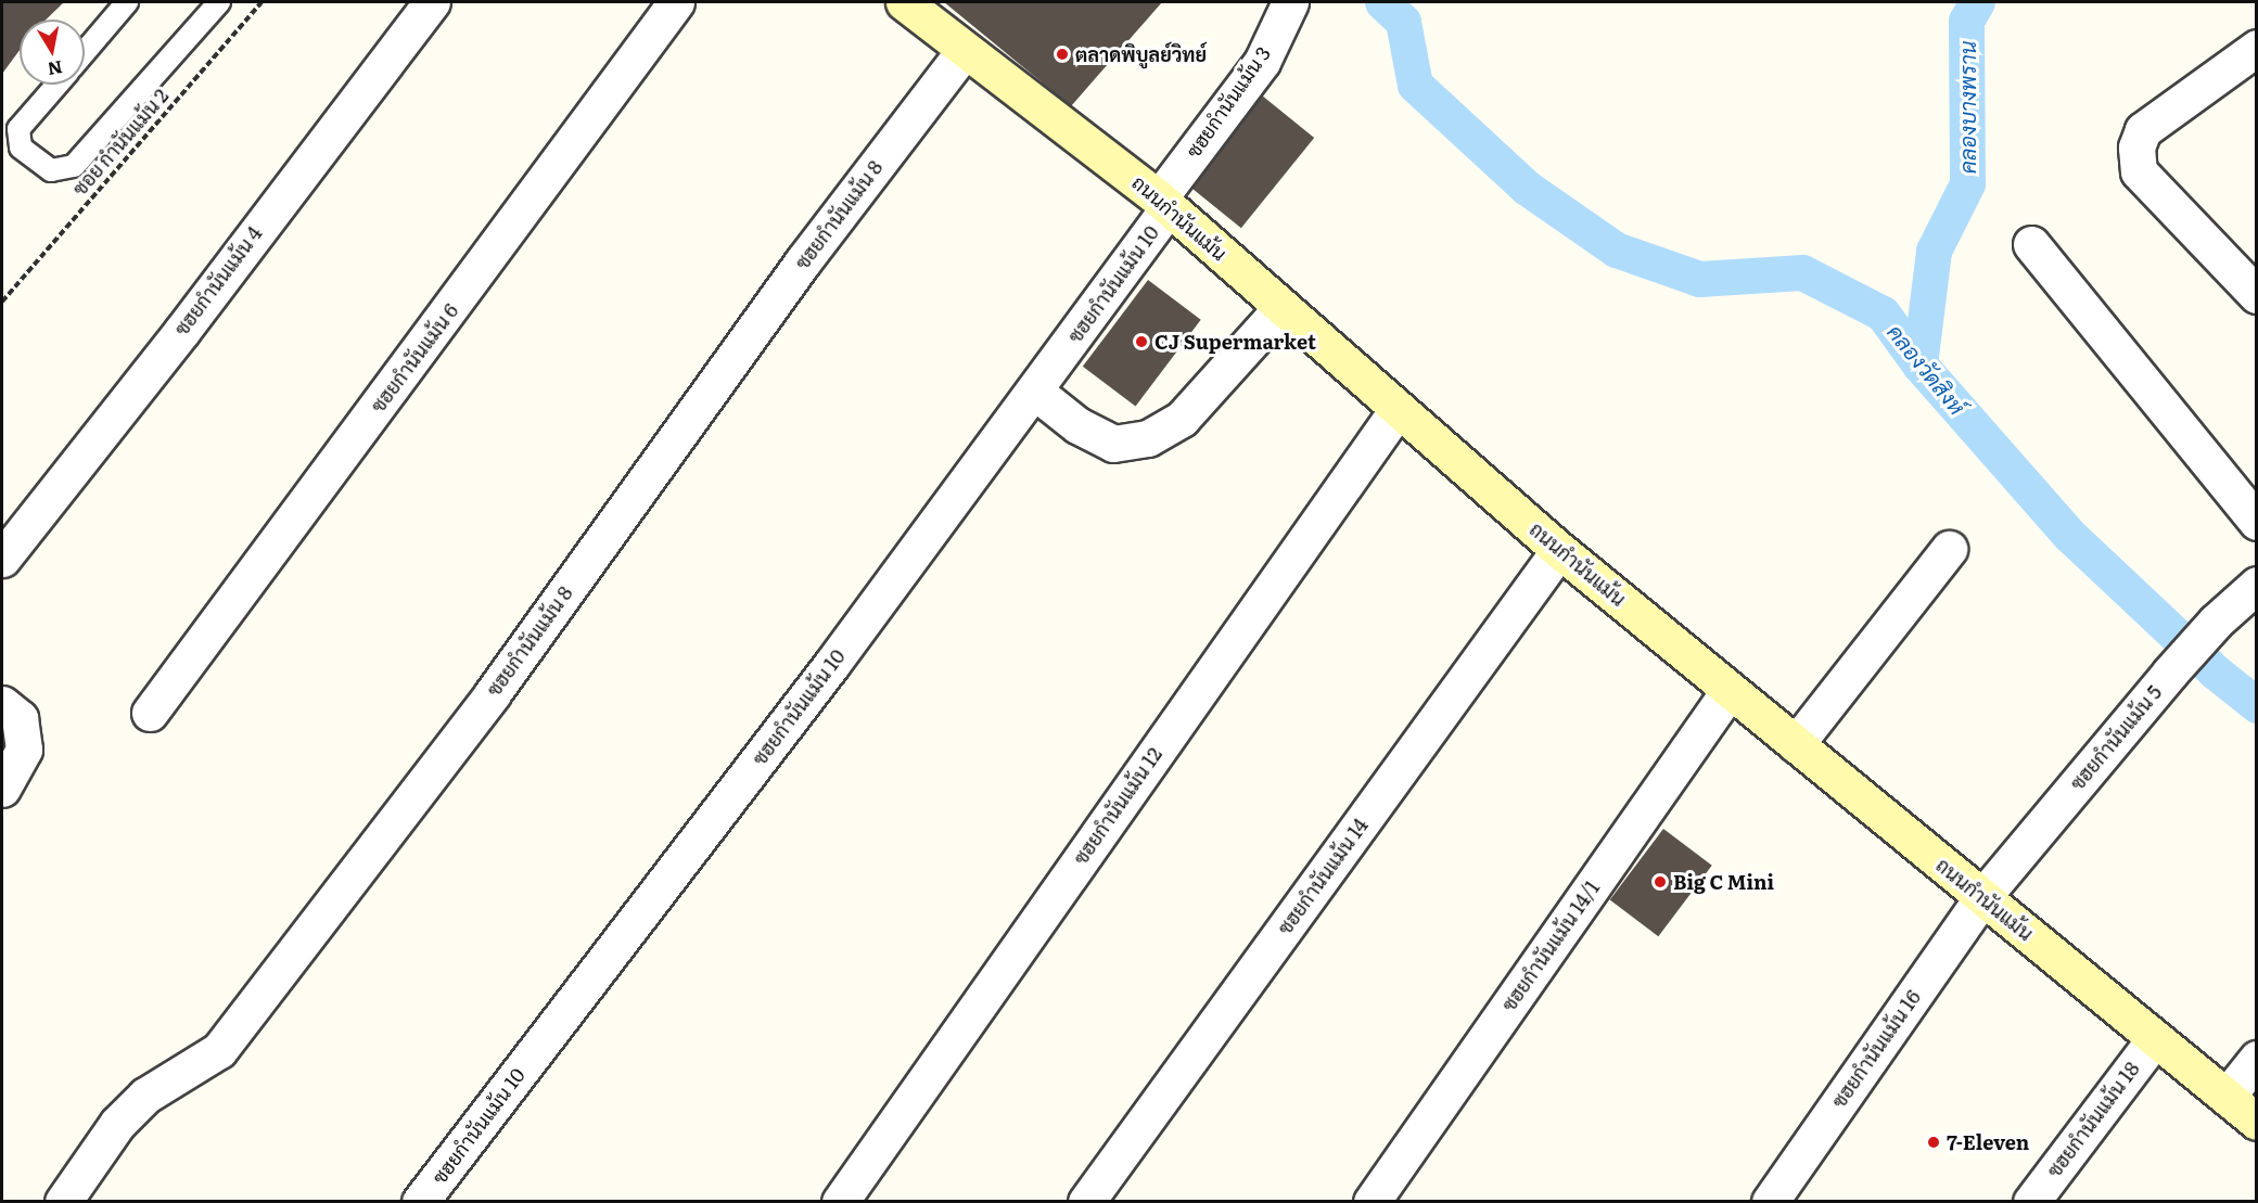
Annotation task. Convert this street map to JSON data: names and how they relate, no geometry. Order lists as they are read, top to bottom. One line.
{"streets":{"street":["ซฮยกำนันแม้น 3","ซฮยกำนันแม้น 8","ถนนกำนันแม้น","ซฮยกำนันแม้น 4","ซฮยกำนันแม้น 10","ซฮยกำนันแม้น 6","ซฮยกำนันแม้น 5","ซฮยกำนันแม้น 12","ซฮยกำนันแม้น 14","ซฮยกำนันแม้น 14/1","ซฮยกำนันแม้น 16","ซฮยกำนันแม้น 18"],"path":["ซอย กำนันแม้น 2"]},"crossings":[["ซฮยกำนันแม้น 3","ถนนกำนันแม้น"],["ซฮยกำนันแม้น 3","ซฮยกำนันแม้น 10"],["ซฮยกำนันแม้น 8","ถนนกำนันแม้น"],["ถนนกำนันแม้น","ซฮยกำนันแม้น 10"],["ถนนกำนันแม้น","ซฮยกำนันแม้น 5"],["ถนนกำนันแม้น","ซฮยกำนันแม้น 12"],["ถนนกำนันแม้น","ซฮยกำนันแม้น 14"],["ถนนกำนันแม้น","ซฮยกำนันแม้น 14/1"],["ถนนกำนันแม้น","ซฮยกำนันแม้น 16"],["ถนนกำนันแม้น","ซฮยกำนันแม้น 18"],["ซฮยกำนันแม้น 5","ซฮยกำนันแม้น 16"]],"water":["คลองบางพราน","คลองวัดสิงห์"],"places":["ตลาดพิบูลย์วิทย์","CJ Supermarket","Big C Mini","7-Eleven"],"north":"bottom"}
